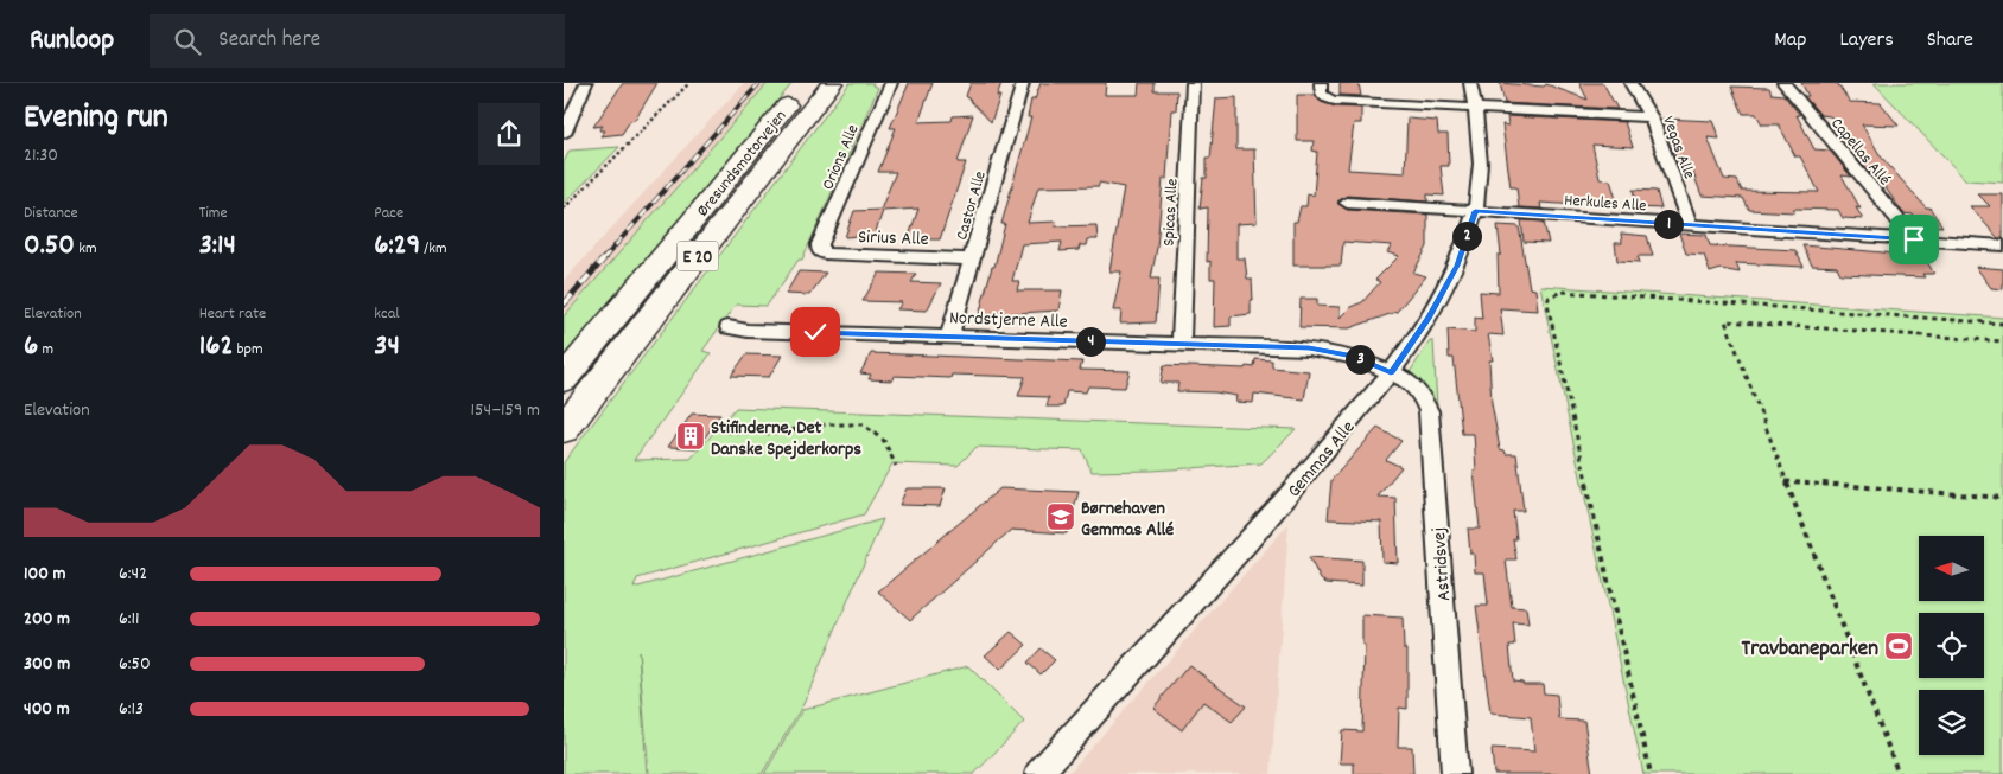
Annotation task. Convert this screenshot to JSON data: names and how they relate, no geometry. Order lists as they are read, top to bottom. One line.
{"streets":{"highway":["Øresundsmotorvejen","E 20"],"street":["Vegas Alle","Capellas Allé","Orions Alle","Herkules Alle","Castor Alle","Spicas Alle","Sirius Alle","Nordstjerne Alle","Gemmas Alle","Astridsvej"]},"crossings":[["Vegas Alle","Herkules Alle"],["Capellas Allé","Herkules Alle"],["Orions Alle","Sirius Alle"],["Herkules Alle","Gemmas Alle"],["Castor Alle","Sirius Alle"],["Castor Alle","Nordstjerne Alle"],["Spicas Alle","Nordstjerne Alle"],["Nordstjerne Alle","Gemmas Alle"],["Nordstjerne Alle","Astridsvej"],["Gemmas Alle","Astridsvej"]],"places":{"building":["Stifinderne, Det Danske Spejderkorps"],"school or university":["Børnehaven Gemmas Allé"],"sports":["Travbaneparken"]},"north":"left","page":{"header":"Runloop","search":"Search here","nav":["Map","Layers","Share"],"heading":["Evening run","21:30"],"stats":[["Distance","0.50 km"],["Time","3:14"],["Pace","6:29 /km"],["Elevation","6 m"],["Heart rate","162 bpm"],["kcal","34"]],"pins":["1","2","4","3"],"chart":["Elevation","154–159 m"],"list":[{"name":"100 m","note":"6:42"},{"name":"200 m","note":"6:11"},{"name":"300 m","note":"6:50"},{"name":"400 m","note":"6:13"}]}}
